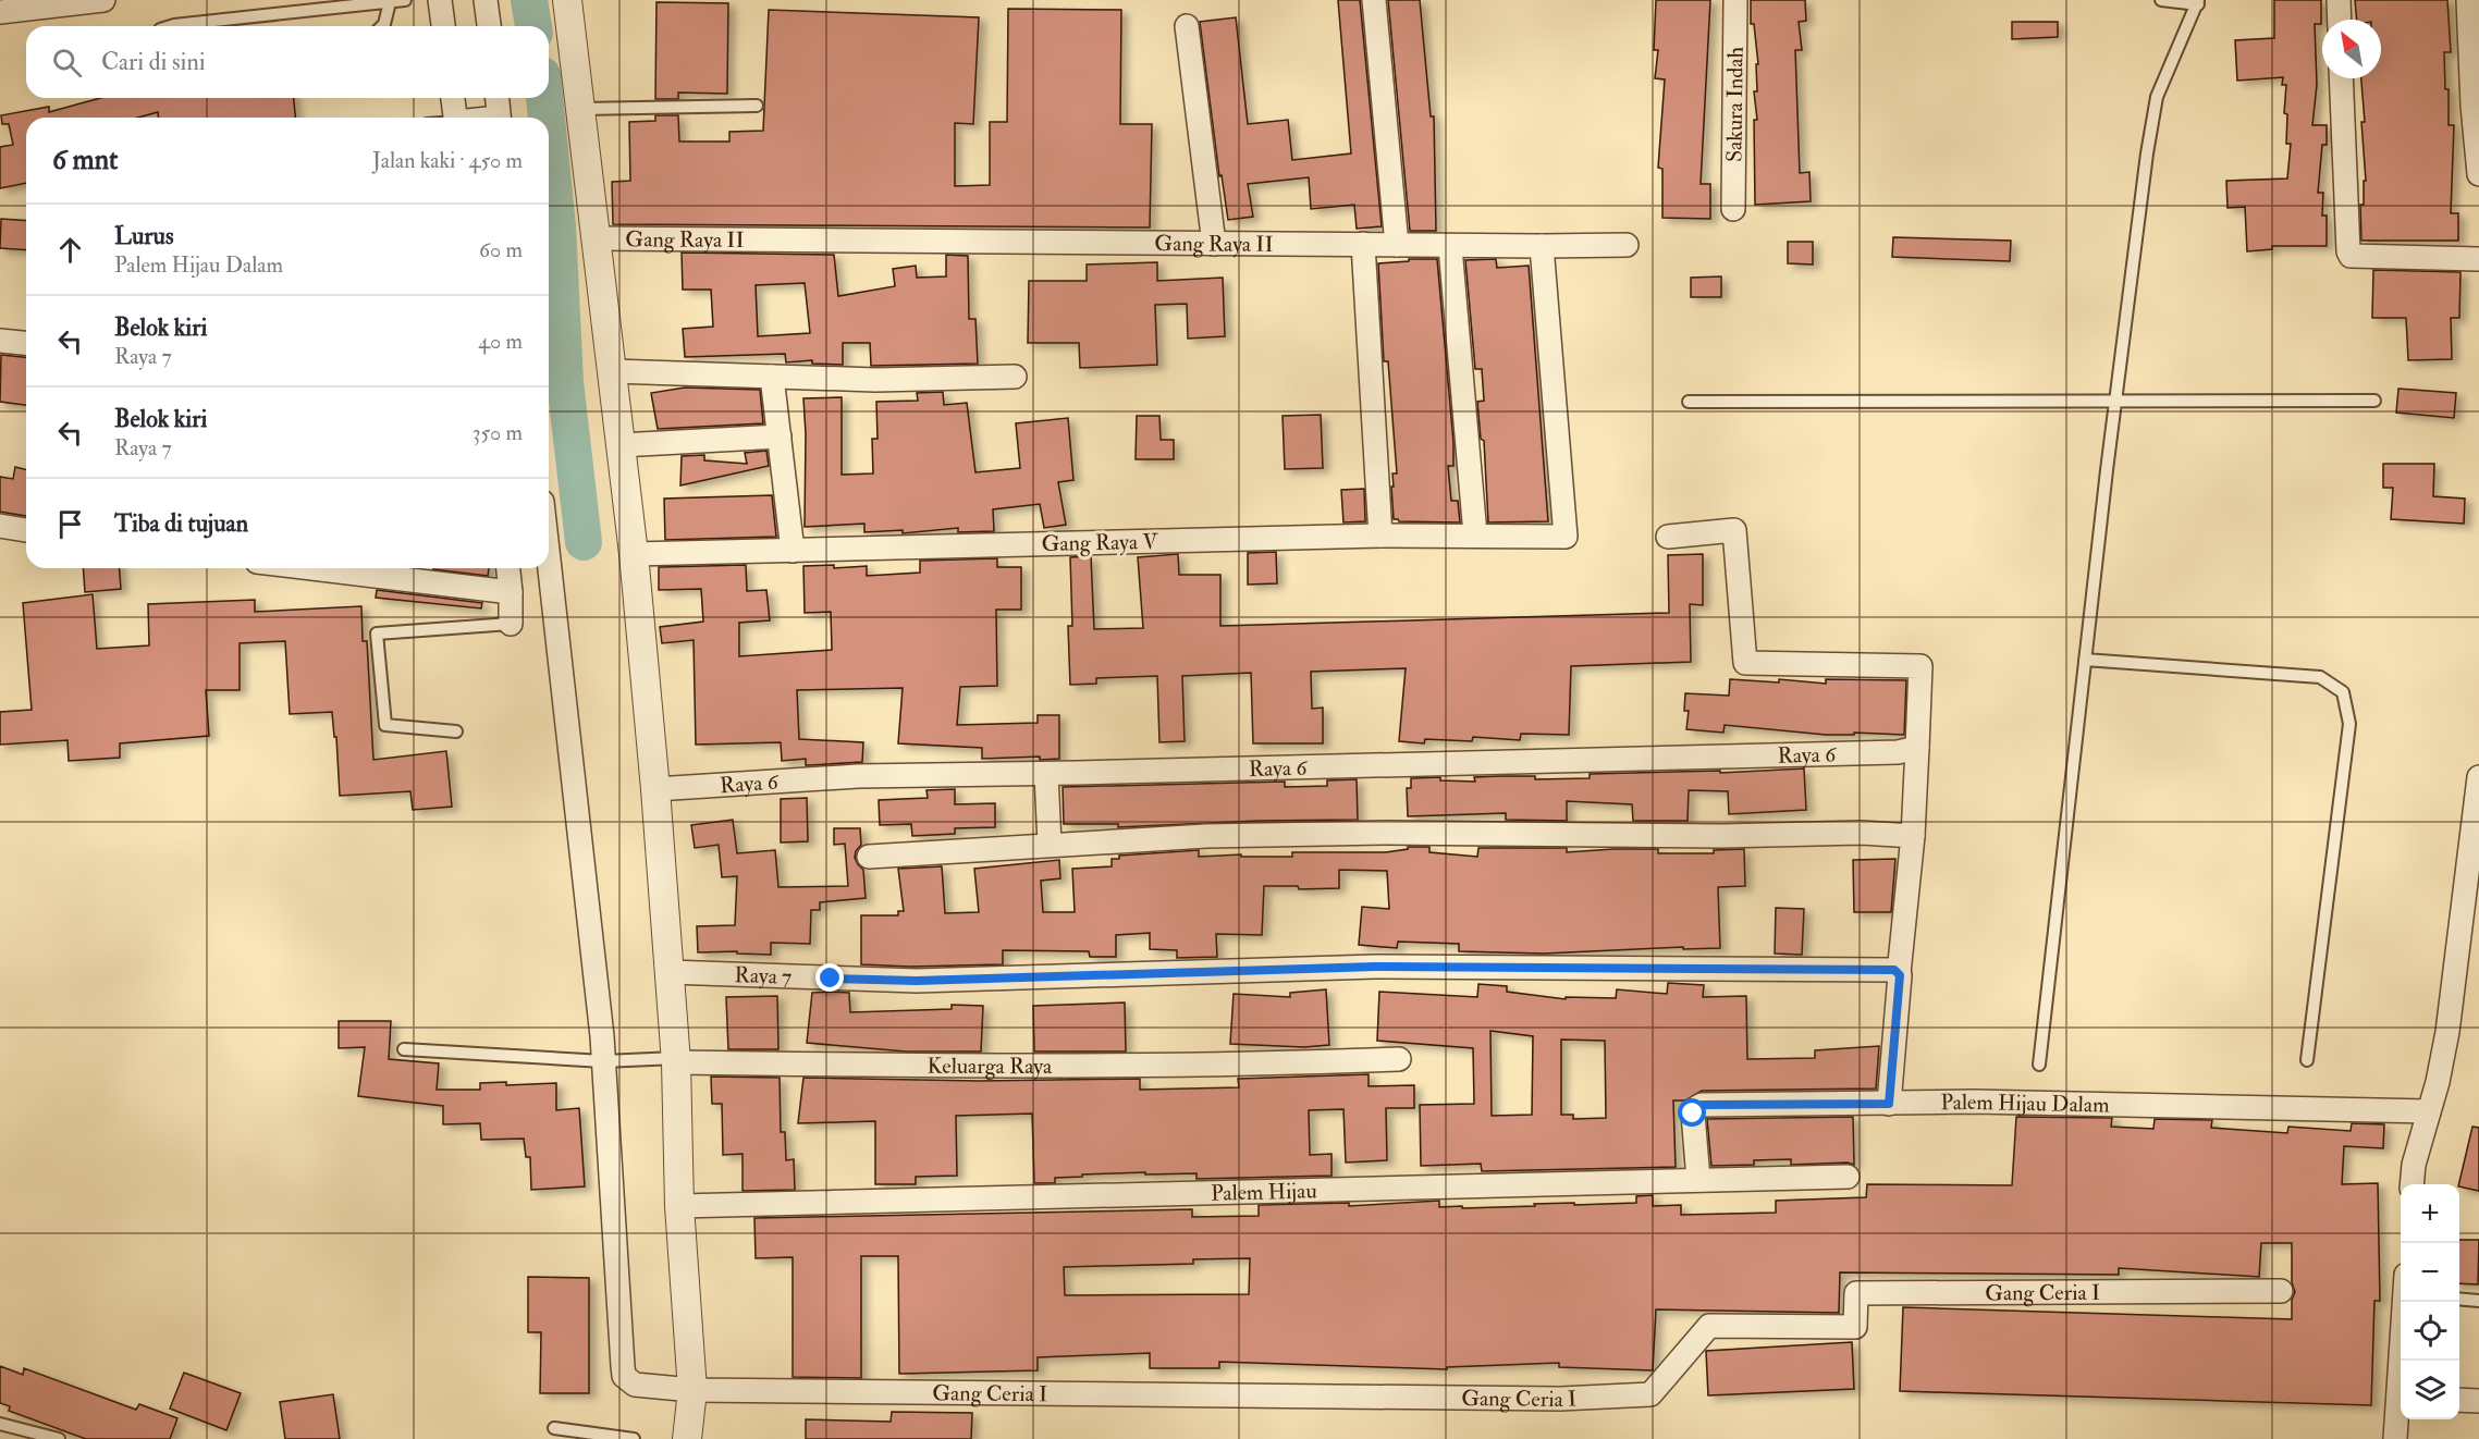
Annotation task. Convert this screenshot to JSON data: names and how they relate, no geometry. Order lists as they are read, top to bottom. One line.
{"streets":{"street":["Sakura Indah","Gang Raya II","Gang Raya V","Raya 6","Raya 7","Keluarga Raya","Palem Hijau Dalam","Palem Hijau","Gang Ceria I"]},"crossings":[["Gang Raya II","Gang Raya V"],["Palem Hijau Dalam","Palem Hijau"]],"north":"top left","page":{"search":"Cari di sini","heading":["6 mnt","Jalan kaki · 450 m"],"list":[["Lurus","Palem Hijau Dalam","60 m"],["Belok kiri","Raya 7","40 m"],["Belok kiri","Raya 7","350 m"],"Tiba di tujuan"],"map_buttons":["+","−"]}}
